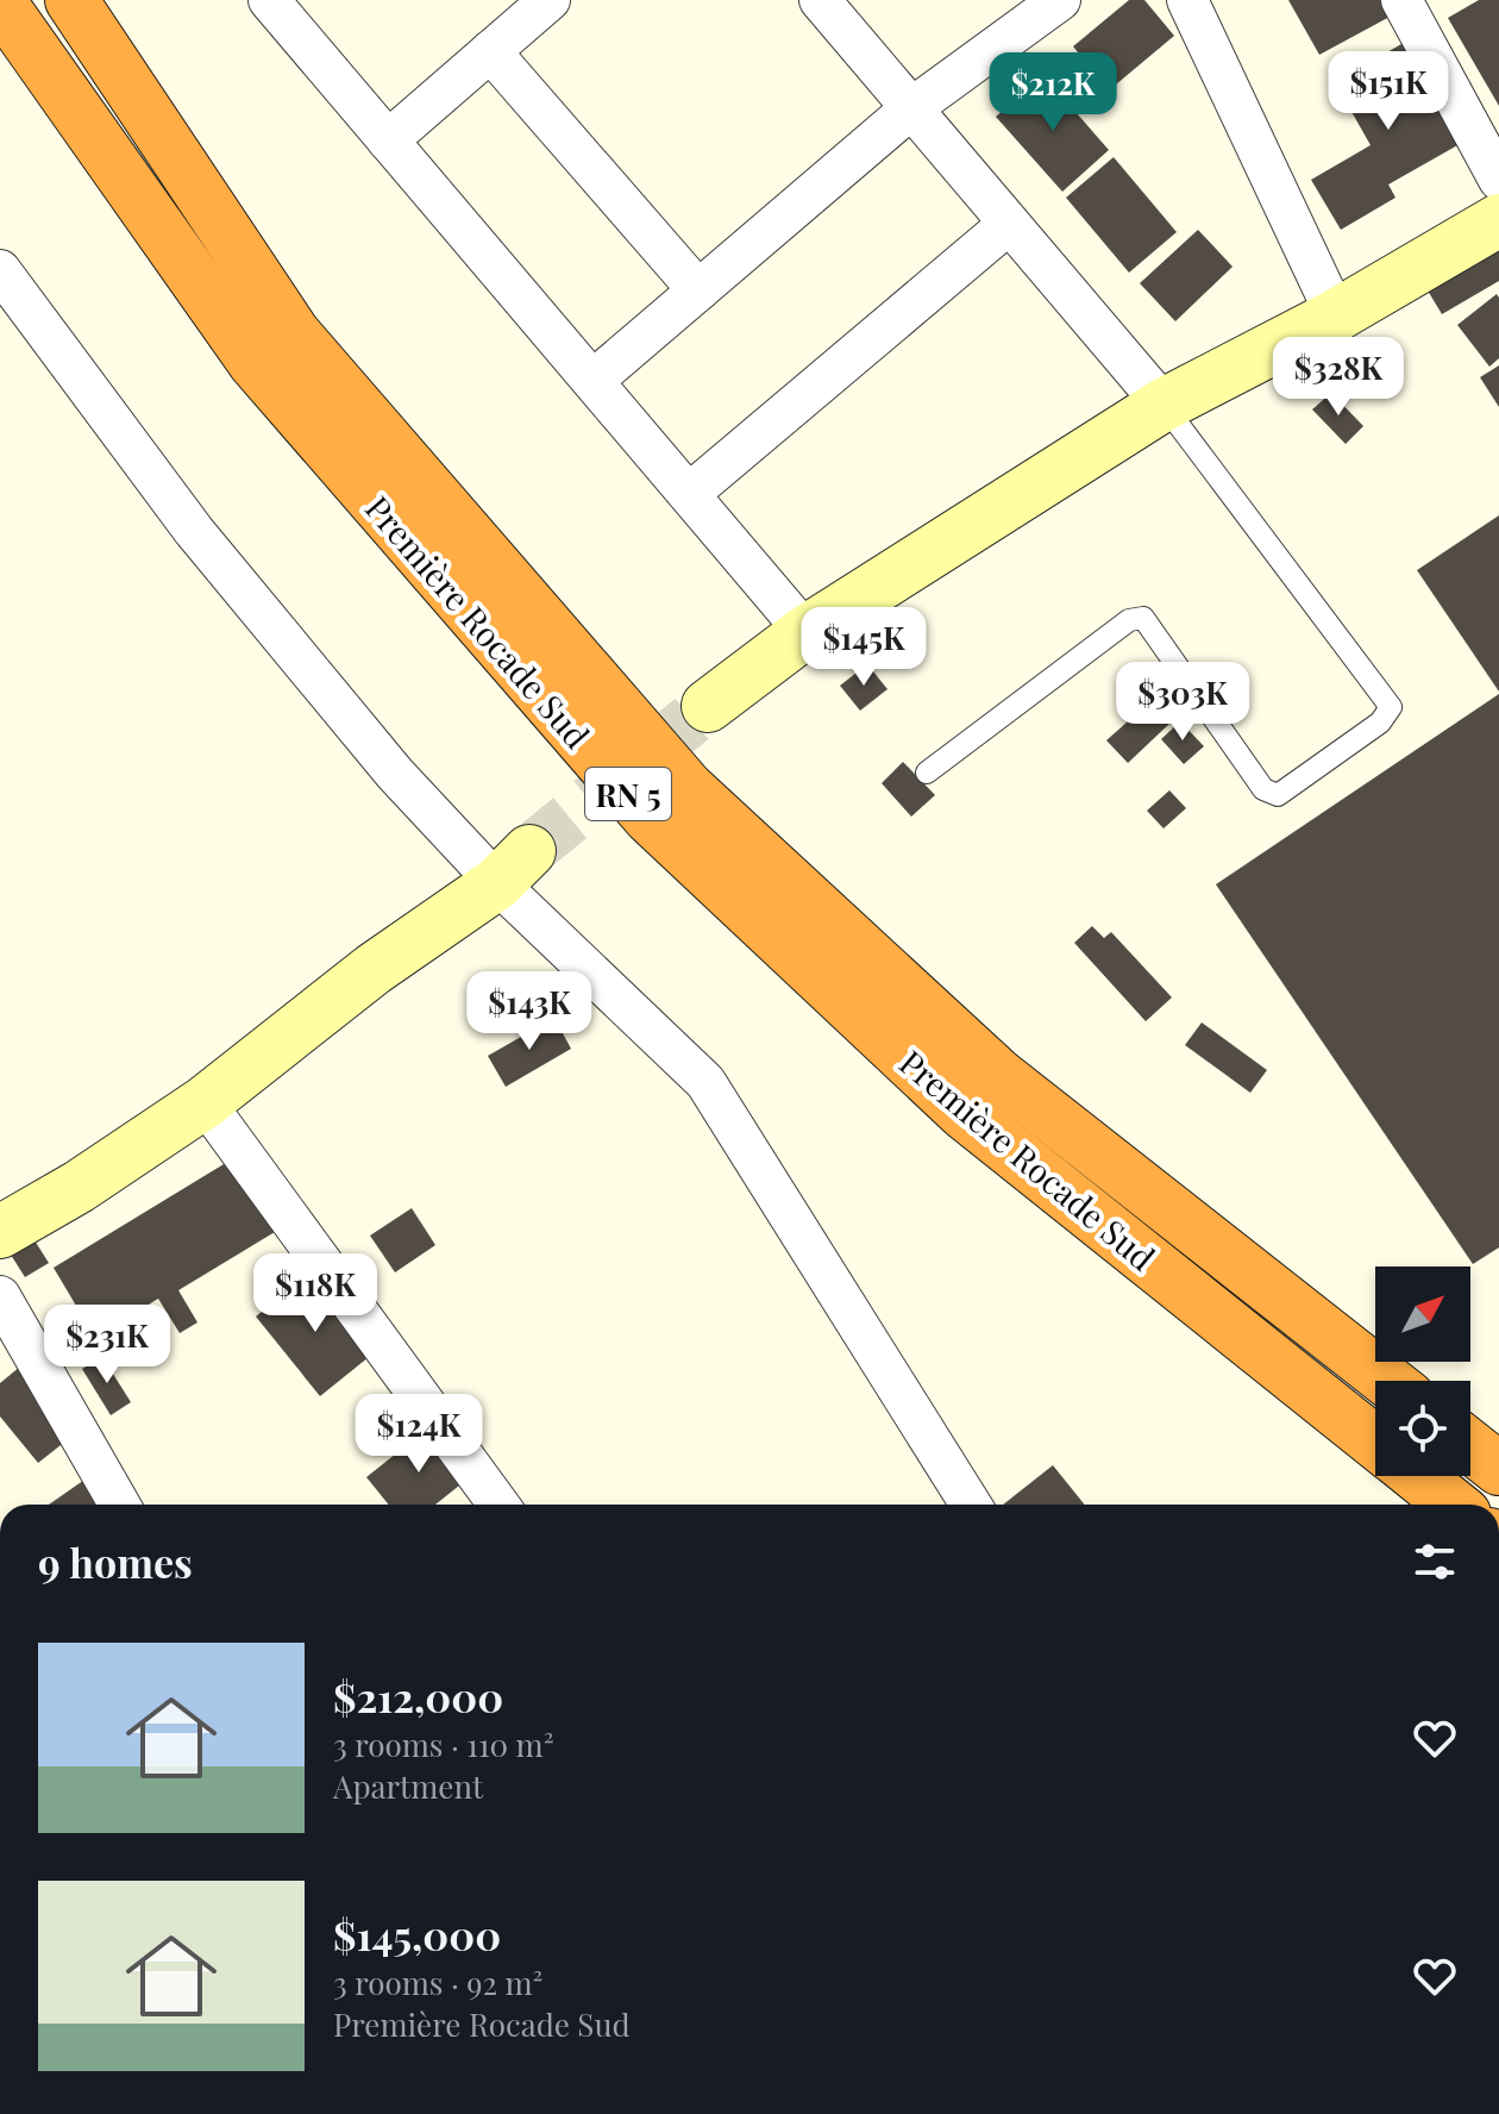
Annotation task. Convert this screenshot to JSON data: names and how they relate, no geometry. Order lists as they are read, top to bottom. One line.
{"streets":{"highway":["Première Rocade Sud","RN 5"]},"north":"top right","page":{"price":["$151K","$212K","$328K","$145K","$303K","$143K","$118K","$231K","$124K"],"heading":"9 homes","list":[{"name":"$212,000","note":"3 rooms · 110 m² · Apartment"},{"name":"$145,000","note":"3 rooms · 92 m² · Première Rocade Sud"}]}}
